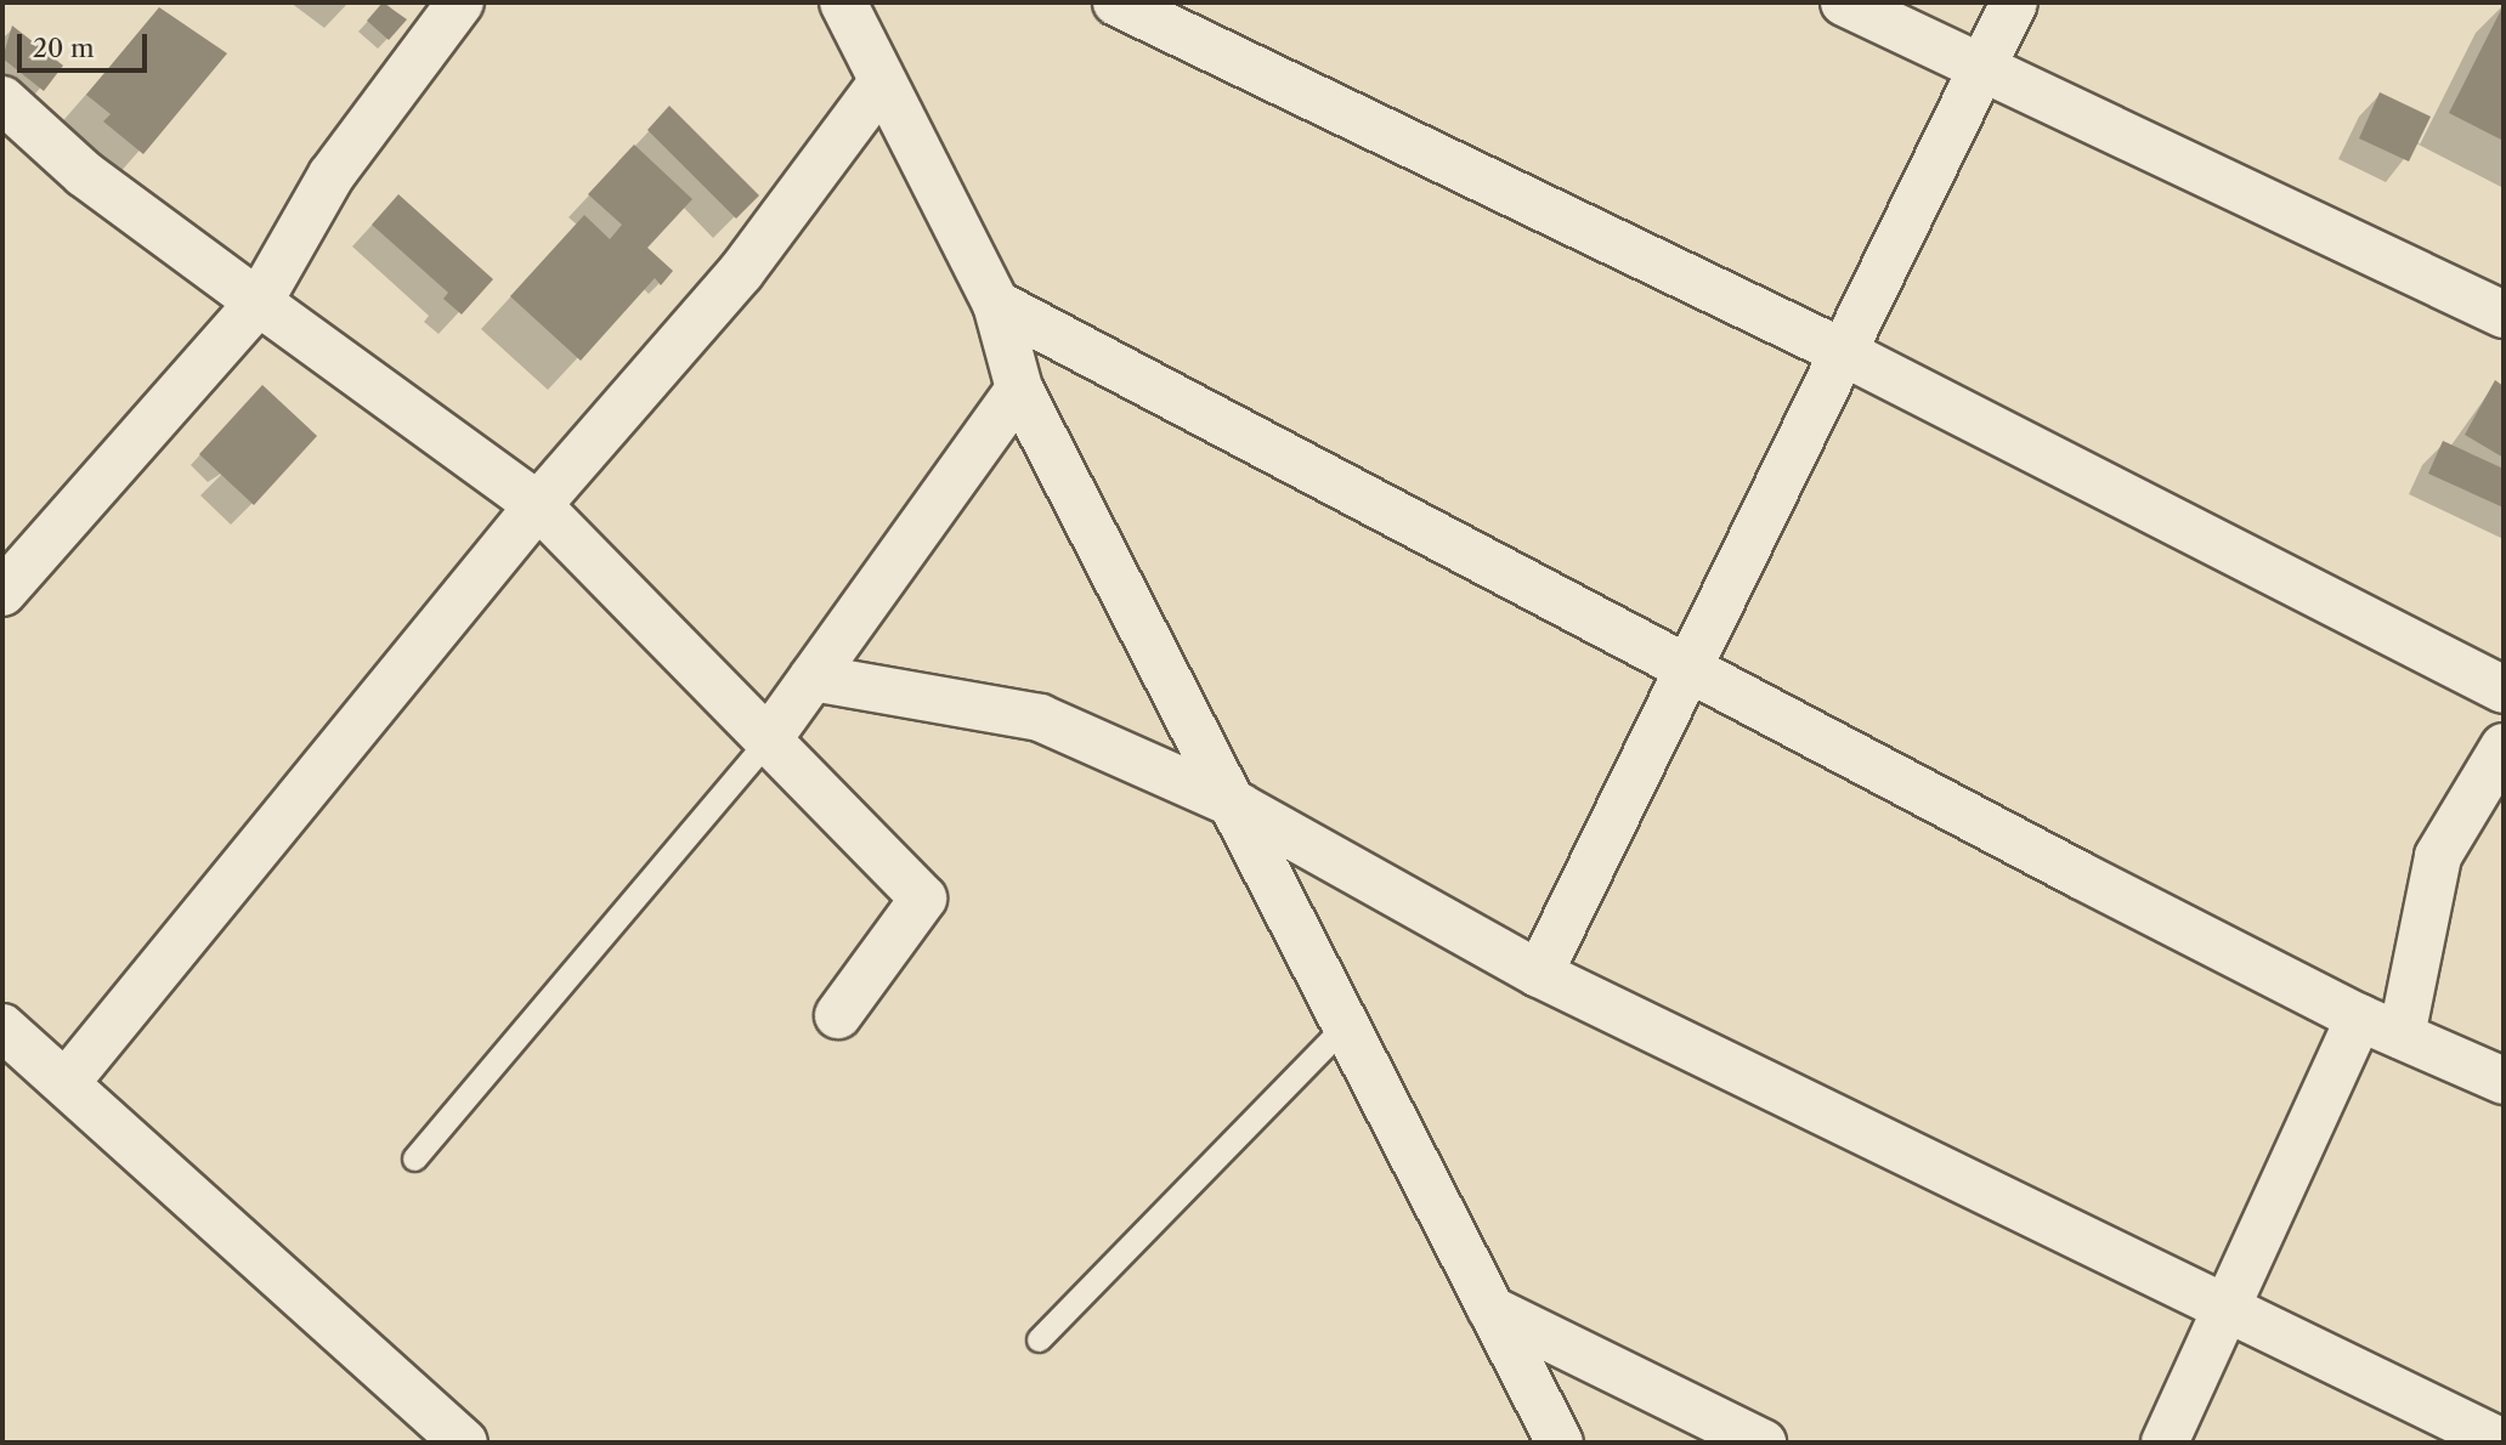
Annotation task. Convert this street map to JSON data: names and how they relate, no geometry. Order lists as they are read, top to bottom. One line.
{"scale_bar":"20 m"}
